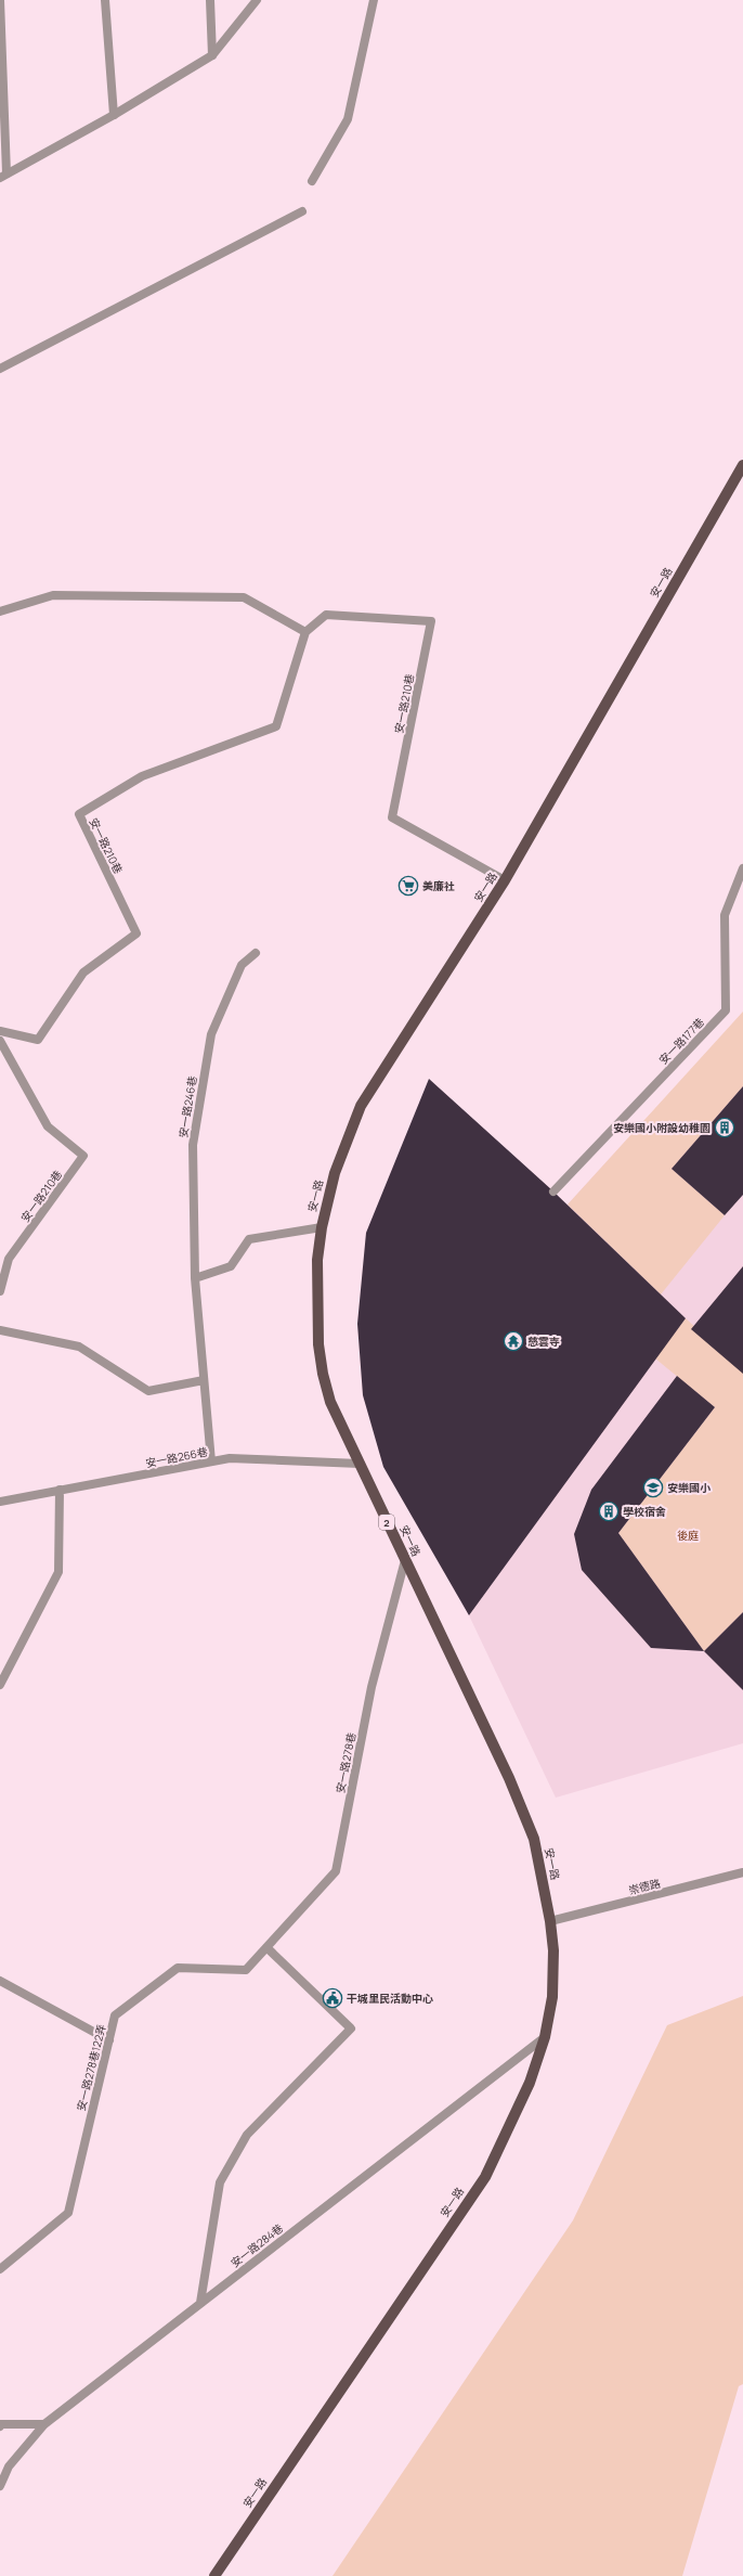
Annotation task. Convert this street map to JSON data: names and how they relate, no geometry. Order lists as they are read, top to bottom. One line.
{"streets":{"main road":["安一路","2"],"street":["安一路210巷","安一路177巷","安一路246巷","安一路266巷","安一路278巷","崇德路","安一路278巷122弄","安一路284巷"]},"crossings":[["安一路","安一路210巷"],["安一路","安一路266巷"],["安一路","安一路278巷"],["安一路","崇德路"],["安一路","安一路284巷"],["安一路246巷","安一路266巷"],["安一路278巷","安一路278巷122弄"]],"parks":["後庭"],"places":{"supermarket":["美廉社"],"building":["安樂國小附設幼稚園","學校宿舍"],"temple":["慈雲寺"],"school or university":["安樂國小"],"public building":["干城里民活動中心"]}}
